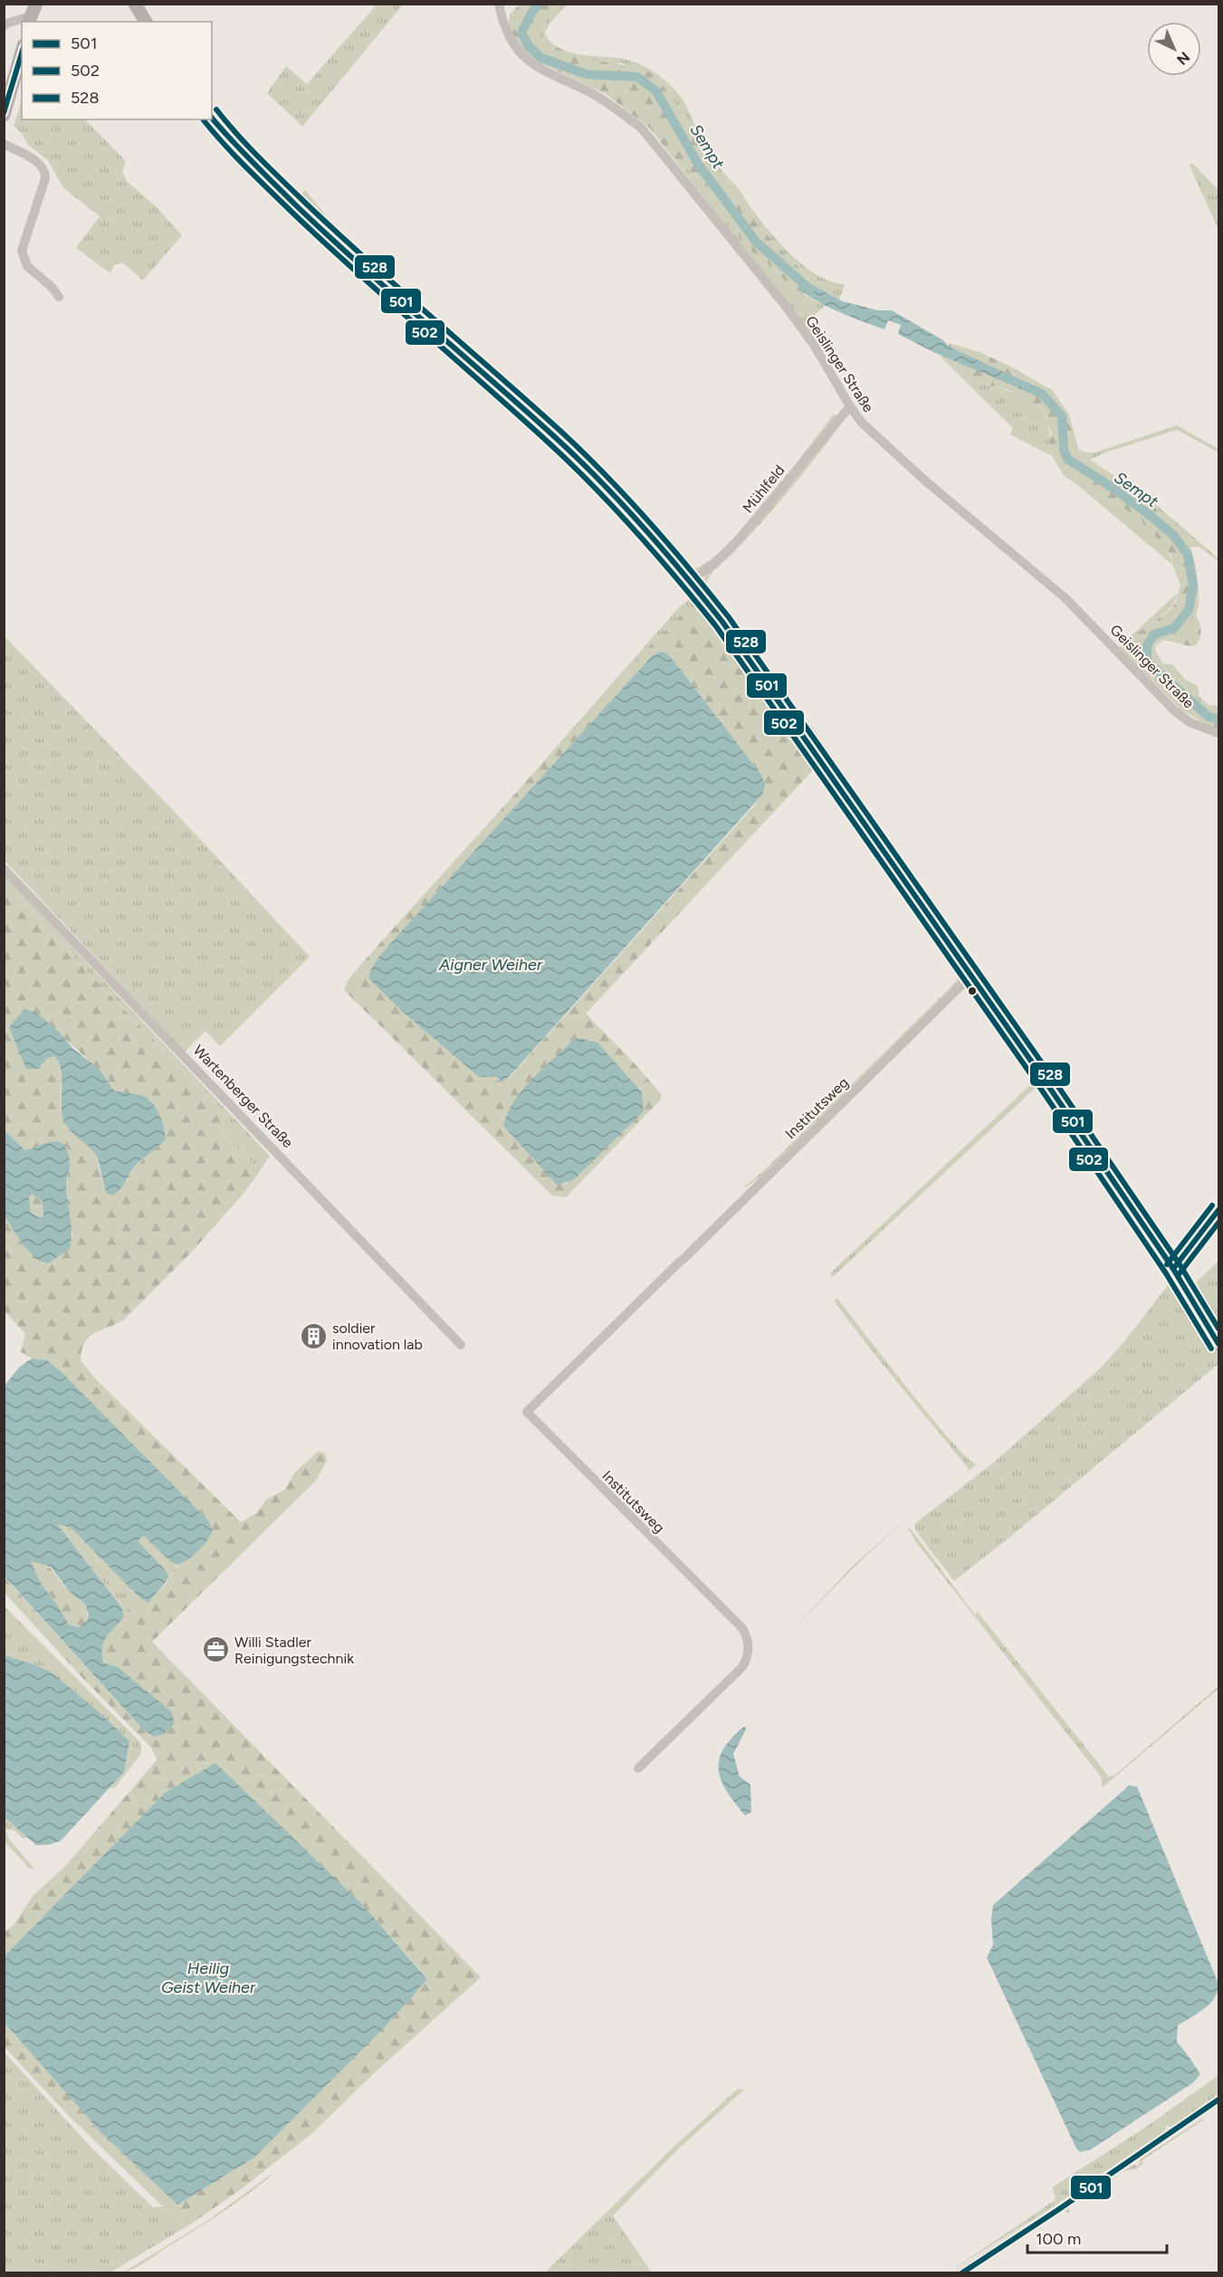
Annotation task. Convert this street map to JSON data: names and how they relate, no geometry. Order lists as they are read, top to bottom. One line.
{"streets":{"street":["Geislinger Straße","Mühlfeld","Wartenberger Straße","Institutsweg"]},"crossings":[["Geislinger Straße","Mühlfeld"]],"water":["Sempt","Aigner Weiher","Heilig Geist Weiher"],"places":{"building":["soldier innovation lab"],"office":["Willi Stadler Reinigungstechnik"]},"lines":["transit line 501","transit line 528","transit line 502"],"legend":["501","502","528"],"scale_bar":"100 m","north":"bottom right"}
